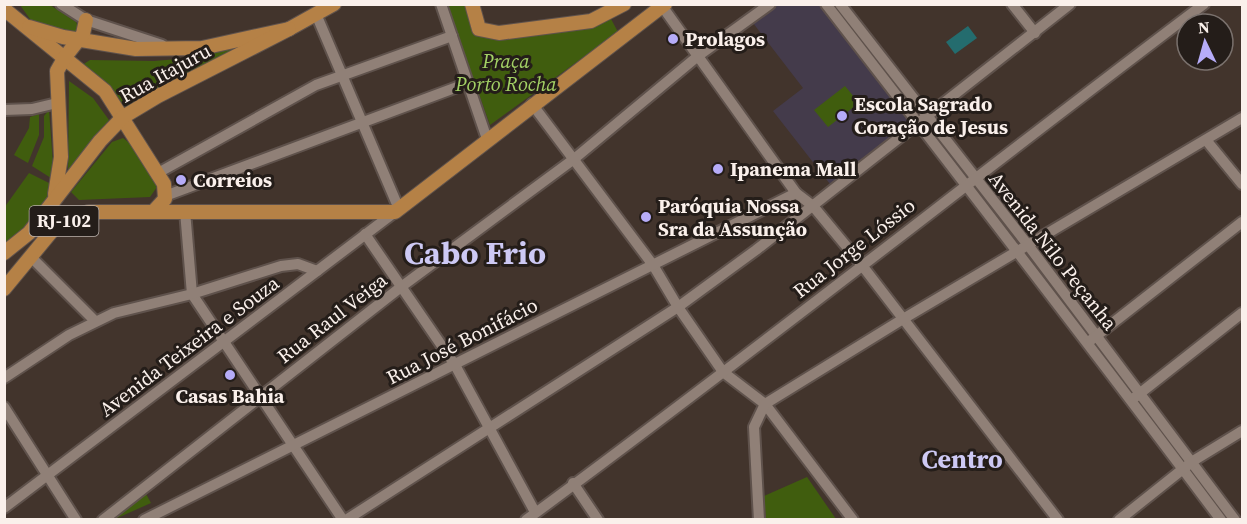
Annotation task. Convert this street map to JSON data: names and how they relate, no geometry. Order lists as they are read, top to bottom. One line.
{"streets":{"main road":["Rua Itajuru","RJ-102"],"street":["Rua Jorge Lóssio","Avenida Nilo Peçanha","Rua Raul Veiga","Rua José Bonifácio","Avenida Teixeira e Souza"]},"crossings":[["Rua Jorge Lóssio","Avenida Nilo Peçanha"]],"districts":["Cabo Frio","Centro"],"parks":["Praça Porto Rocha"],"places":["Prolagos","Escola Sagrado Coração de Jesus","Ipanema Mall","Correios","Paróquia Nossa Sra da Assunção","Casas Bahia"],"north":"top"}
